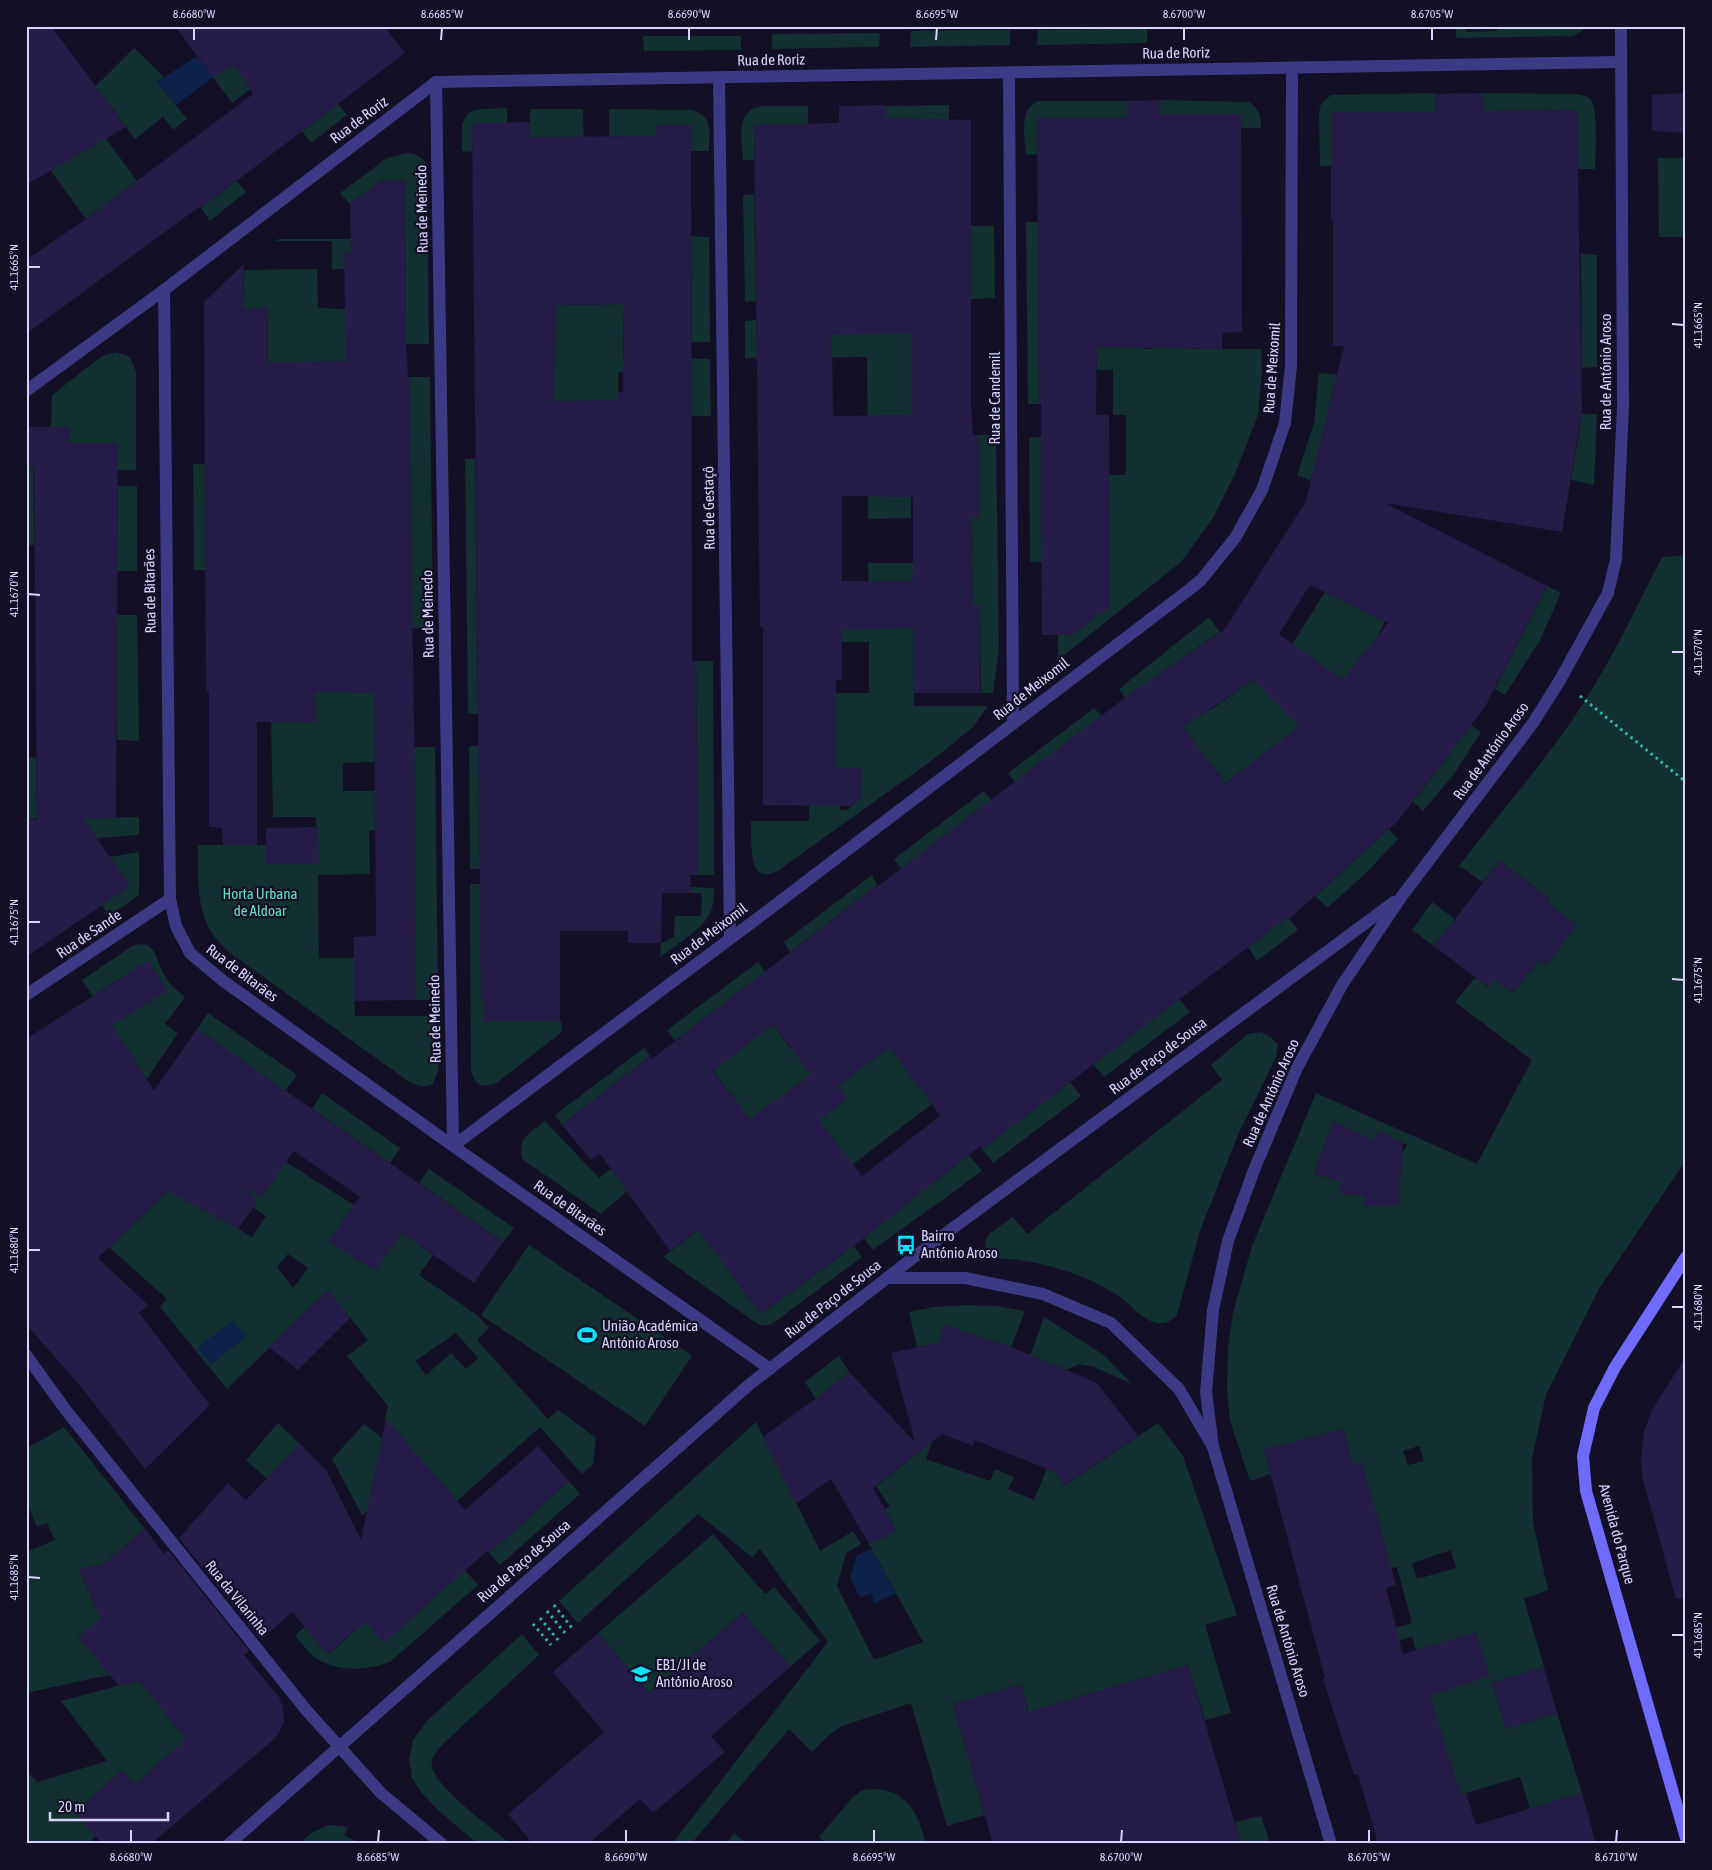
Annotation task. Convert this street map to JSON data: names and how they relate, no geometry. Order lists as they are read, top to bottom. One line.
{"streets":{"main road":["Avenida do Parque"],"street":["Rua de Roriz","Rua de Meinedo","Rua de Meixomil","Rua de António Aroso","Rua de Candemil","Rua de Gestaçô","Rua de Bitarães","Rua de Sande","Rua de Paço de Sousa","Rua da Vilarinha"]},"crossings":[["Rua de Roriz","Rua de Meinedo"],["Rua de Roriz","Rua de Meixomil"],["Rua de Roriz","Rua de António Aroso"],["Rua de Roriz","Rua de Candemil"],["Rua de Roriz","Rua de Gestaçô"],["Rua de Roriz","Rua de Bitarães"],["Rua de Meinedo","Rua de Meixomil"],["Rua de Meinedo","Rua de Bitarães"],["Rua de Meixomil","Rua de Candemil"],["Rua de Meixomil","Rua de Gestaçô"],["Rua de Meixomil","Rua de Bitarães"],["Rua de António Aroso","Rua de Paço de Sousa"],["Rua de Bitarães","Rua de Sande"],["Rua de Bitarães","Rua de Paço de Sousa"],["Rua de Paço de Sousa","Rua da Vilarinha"]],"parks":["Horta Urbana de Aldoar"],"places":{"bus stop":["Bairro António Aroso"],"sports":["União Académica António Aroso"],"school or university":["EB1/JI de António Aroso"]},"scale_bar":"20 m","coordinates":["8.6680°W","8.6685°W","8.6690°W","8.6695°W","8.6700°W","8.6705°W","41.1665°N","41.1670°N","41.1675°N","41.1680°N","41.1685°N","8.6710°W"]}
